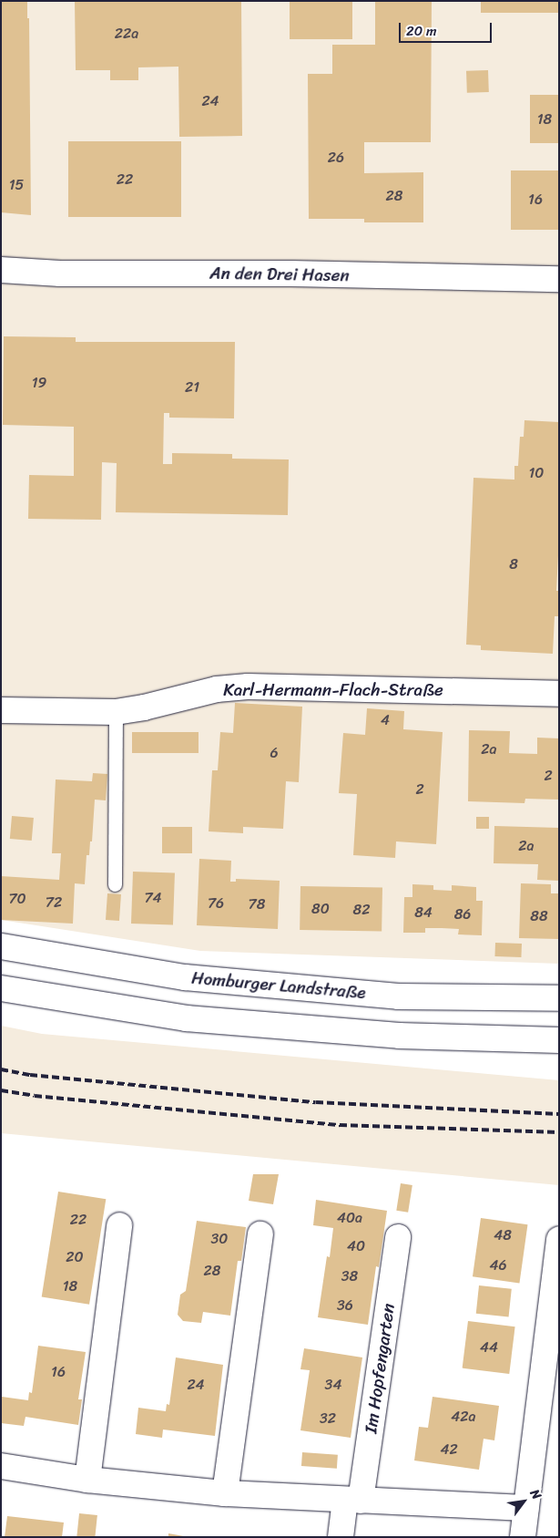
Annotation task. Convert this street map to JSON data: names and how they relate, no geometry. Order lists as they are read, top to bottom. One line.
{"streets":{"street":["An den Drei Hasen","Karl-Hermann-Flach-Straße","Homburger Landstraße","Im Hopfengarten"]},"house_numbers":["22a","24","18","26","22","15","28","16","19","21","10","8","4","2a","6","2","2","2a","74","70","72","76","78","80","82","84","86","88","40a","22","48","30","40","20","46","28","38","18","36","44","16","24","34","42a","32","42"],"scale_bar":"20 m","north":"top right"}
